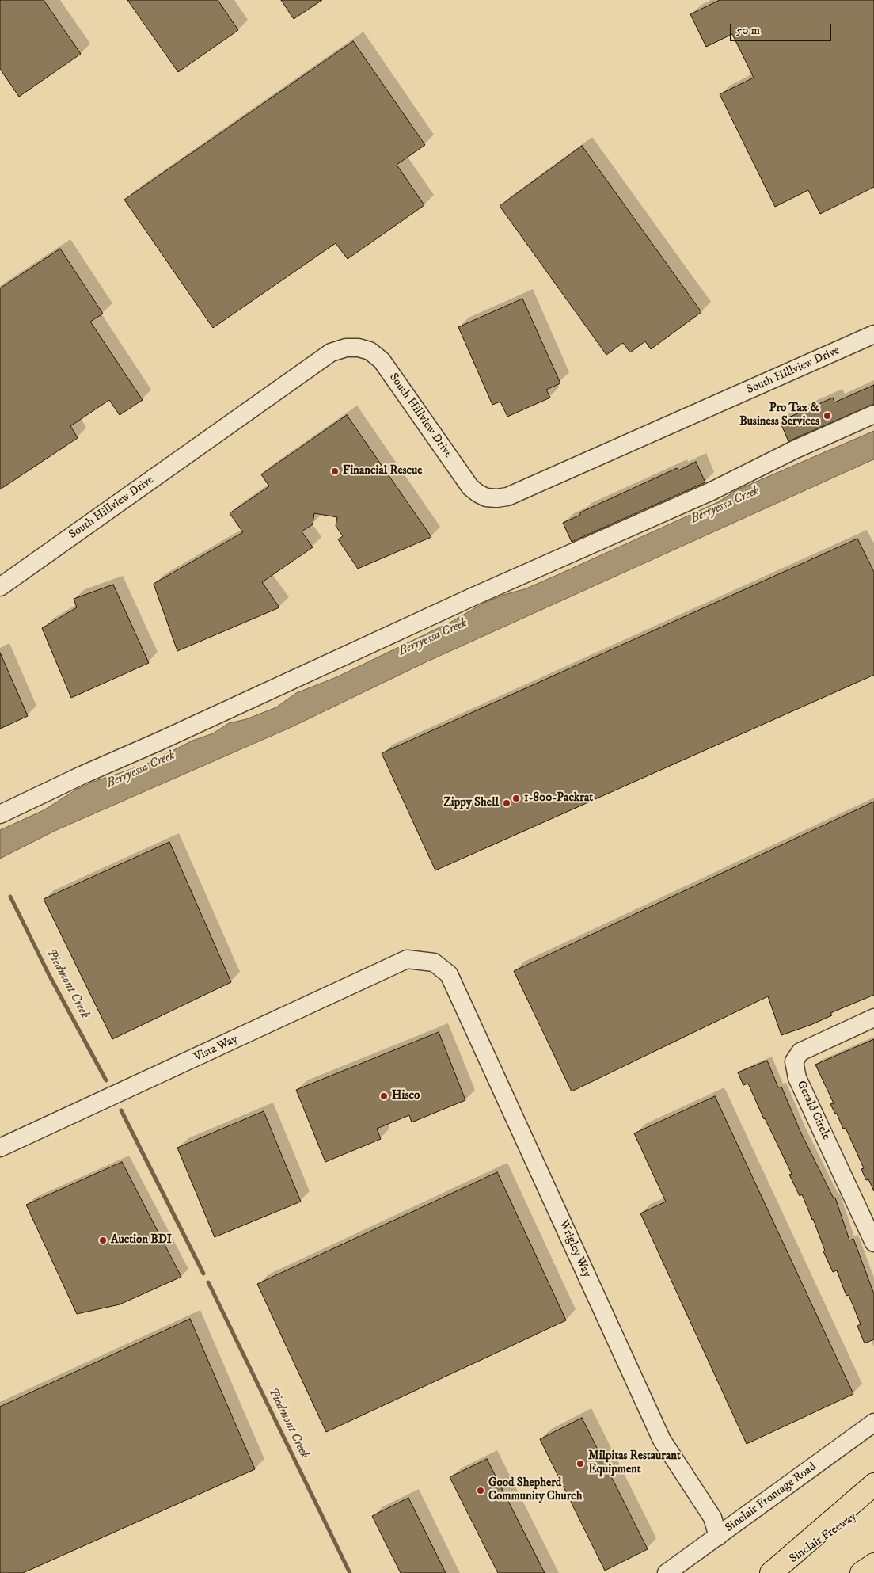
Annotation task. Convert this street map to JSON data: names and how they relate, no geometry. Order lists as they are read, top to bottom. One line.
{"streets":{"highway":["Sinclair Freeway"],"street":["South Hillview Drive","Vista Way","Gerald Circle","Wrigley Way","Sinclair Frontage Road"]},"crossings":[["Vista Way","Wrigley Way"],["Wrigley Way","Sinclair Frontage Road"]],"water":["Berryessa Creek","Piedmont Creek"],"places":["Pro Tax & Business Services","Financial Rescue","1-800-Packrat","Zippy Shell","Hisco","Auction BDI","Milpitas Restaurant Equipment","Good Shepherd Community Church"],"scale_bar":"50 m"}
